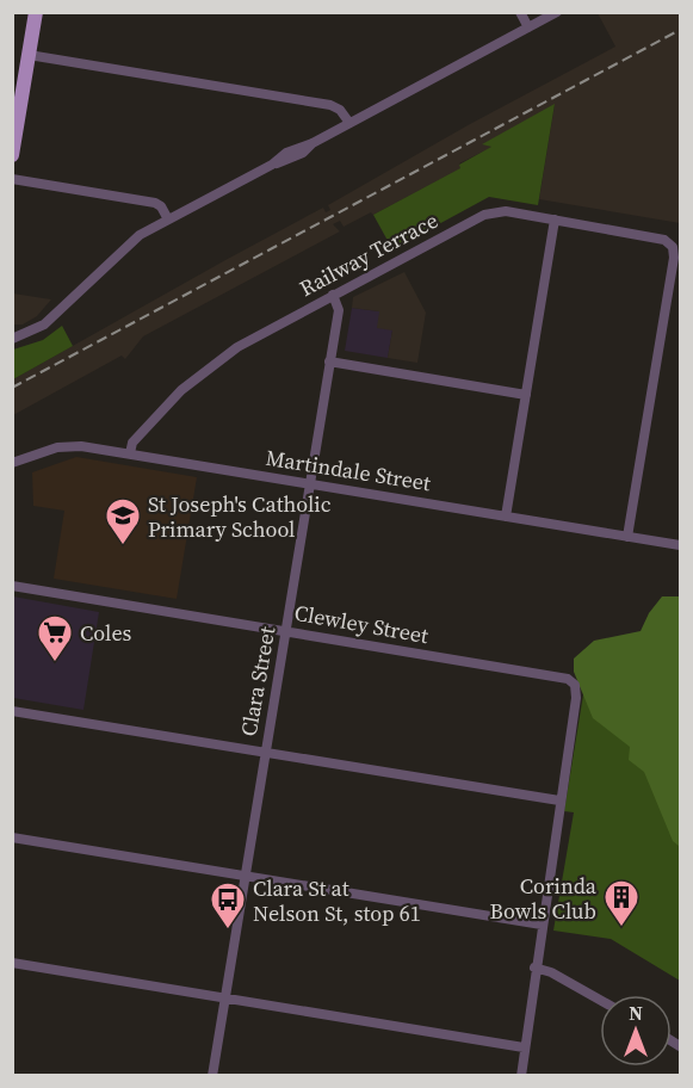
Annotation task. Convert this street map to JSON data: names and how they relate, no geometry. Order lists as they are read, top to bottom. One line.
{"streets":{"street":["Railway Terrace","Martindale Street","Clewley Street","Clara Street"]},"crossings":[["Railway Terrace","Martindale Street"],["Railway Terrace","Clara Street"],["Martindale Street","Clara Street"],["Clewley Street","Clara Street"]],"places":{"school or university":["St Joseph's Catholic Primary School"],"supermarket":["Coles"],"building":["Corinda Bowls Club"],"bus stop":["Clara St at Nelson St, stop 61"]},"north":"top"}
